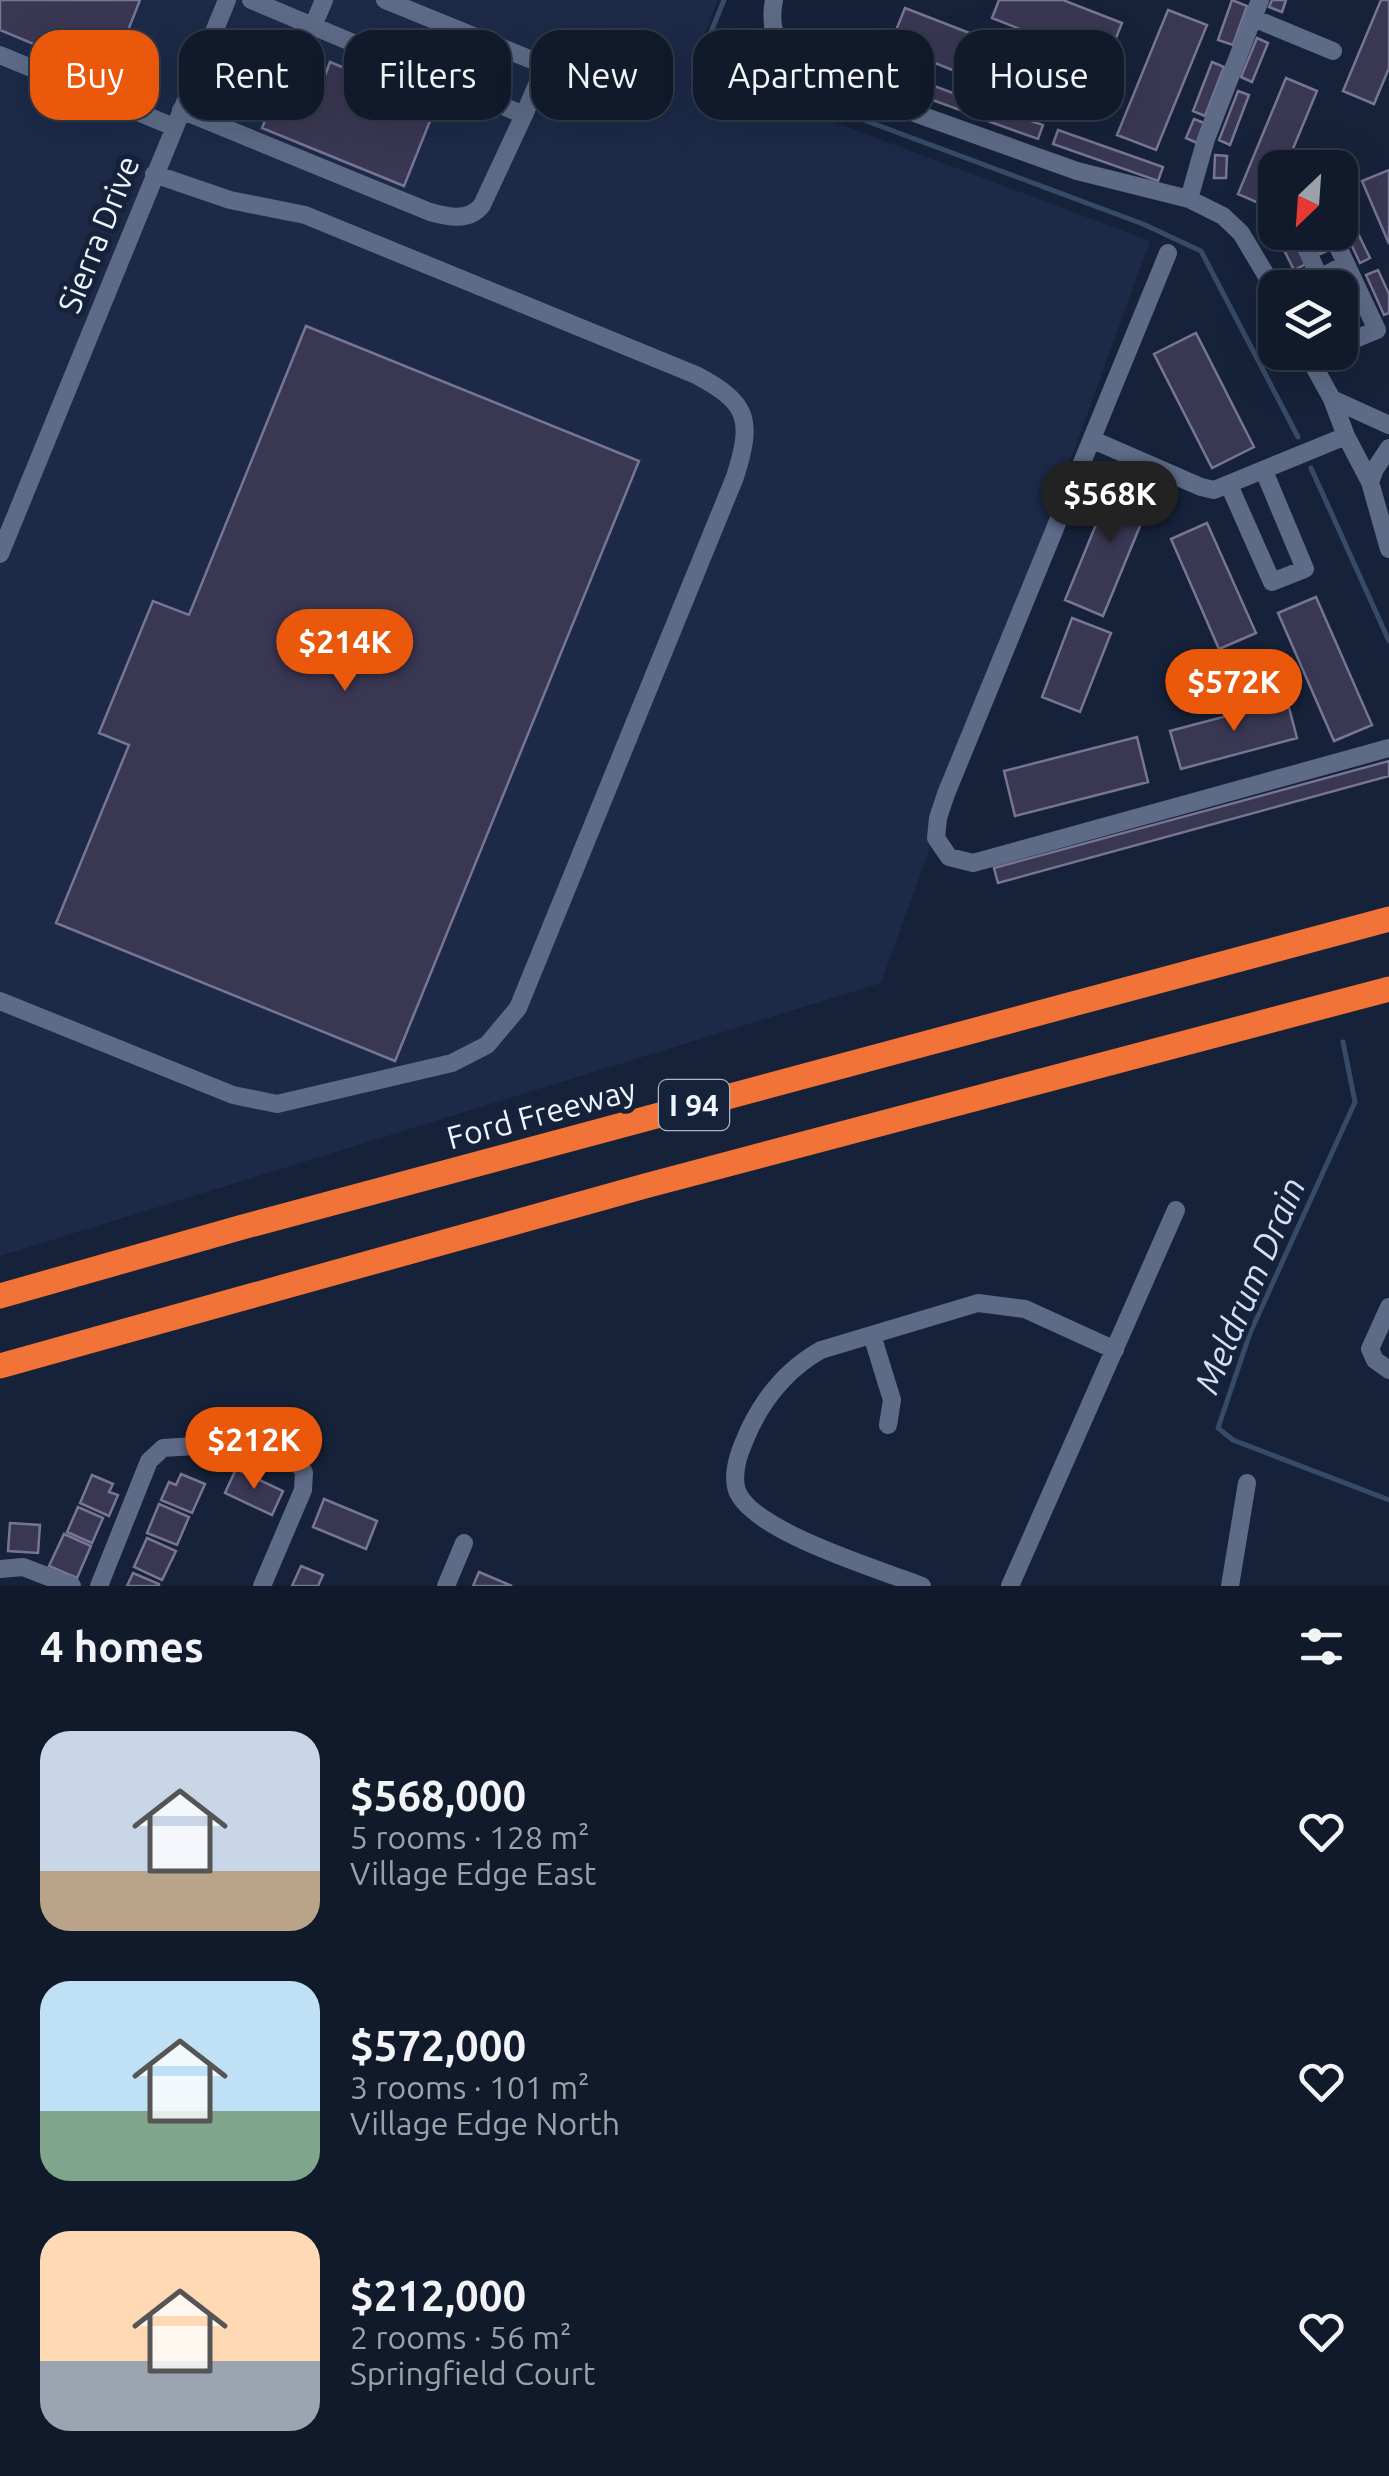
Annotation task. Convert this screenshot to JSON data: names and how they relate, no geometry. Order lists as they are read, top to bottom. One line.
{"streets":{"highway":["I 94","Ford Freeway"],"street":["Sierra Drive"]},"water":["Meldrum Drain"],"north":"bottom left","page":{"chip":["Buy","Rent","Filters","New","Apartment","House"],"price":["$568K","$214K","$572K","$212K"],"heading":"4 homes","list":[{"name":"$568,000","note":"5 rooms · 128 m² · Village Edge East"},{"name":"$572,000","note":"3 rooms · 101 m² · Village Edge North"},{"name":"$212,000","note":"2 rooms · 56 m² · Springfield Court"}]}}
